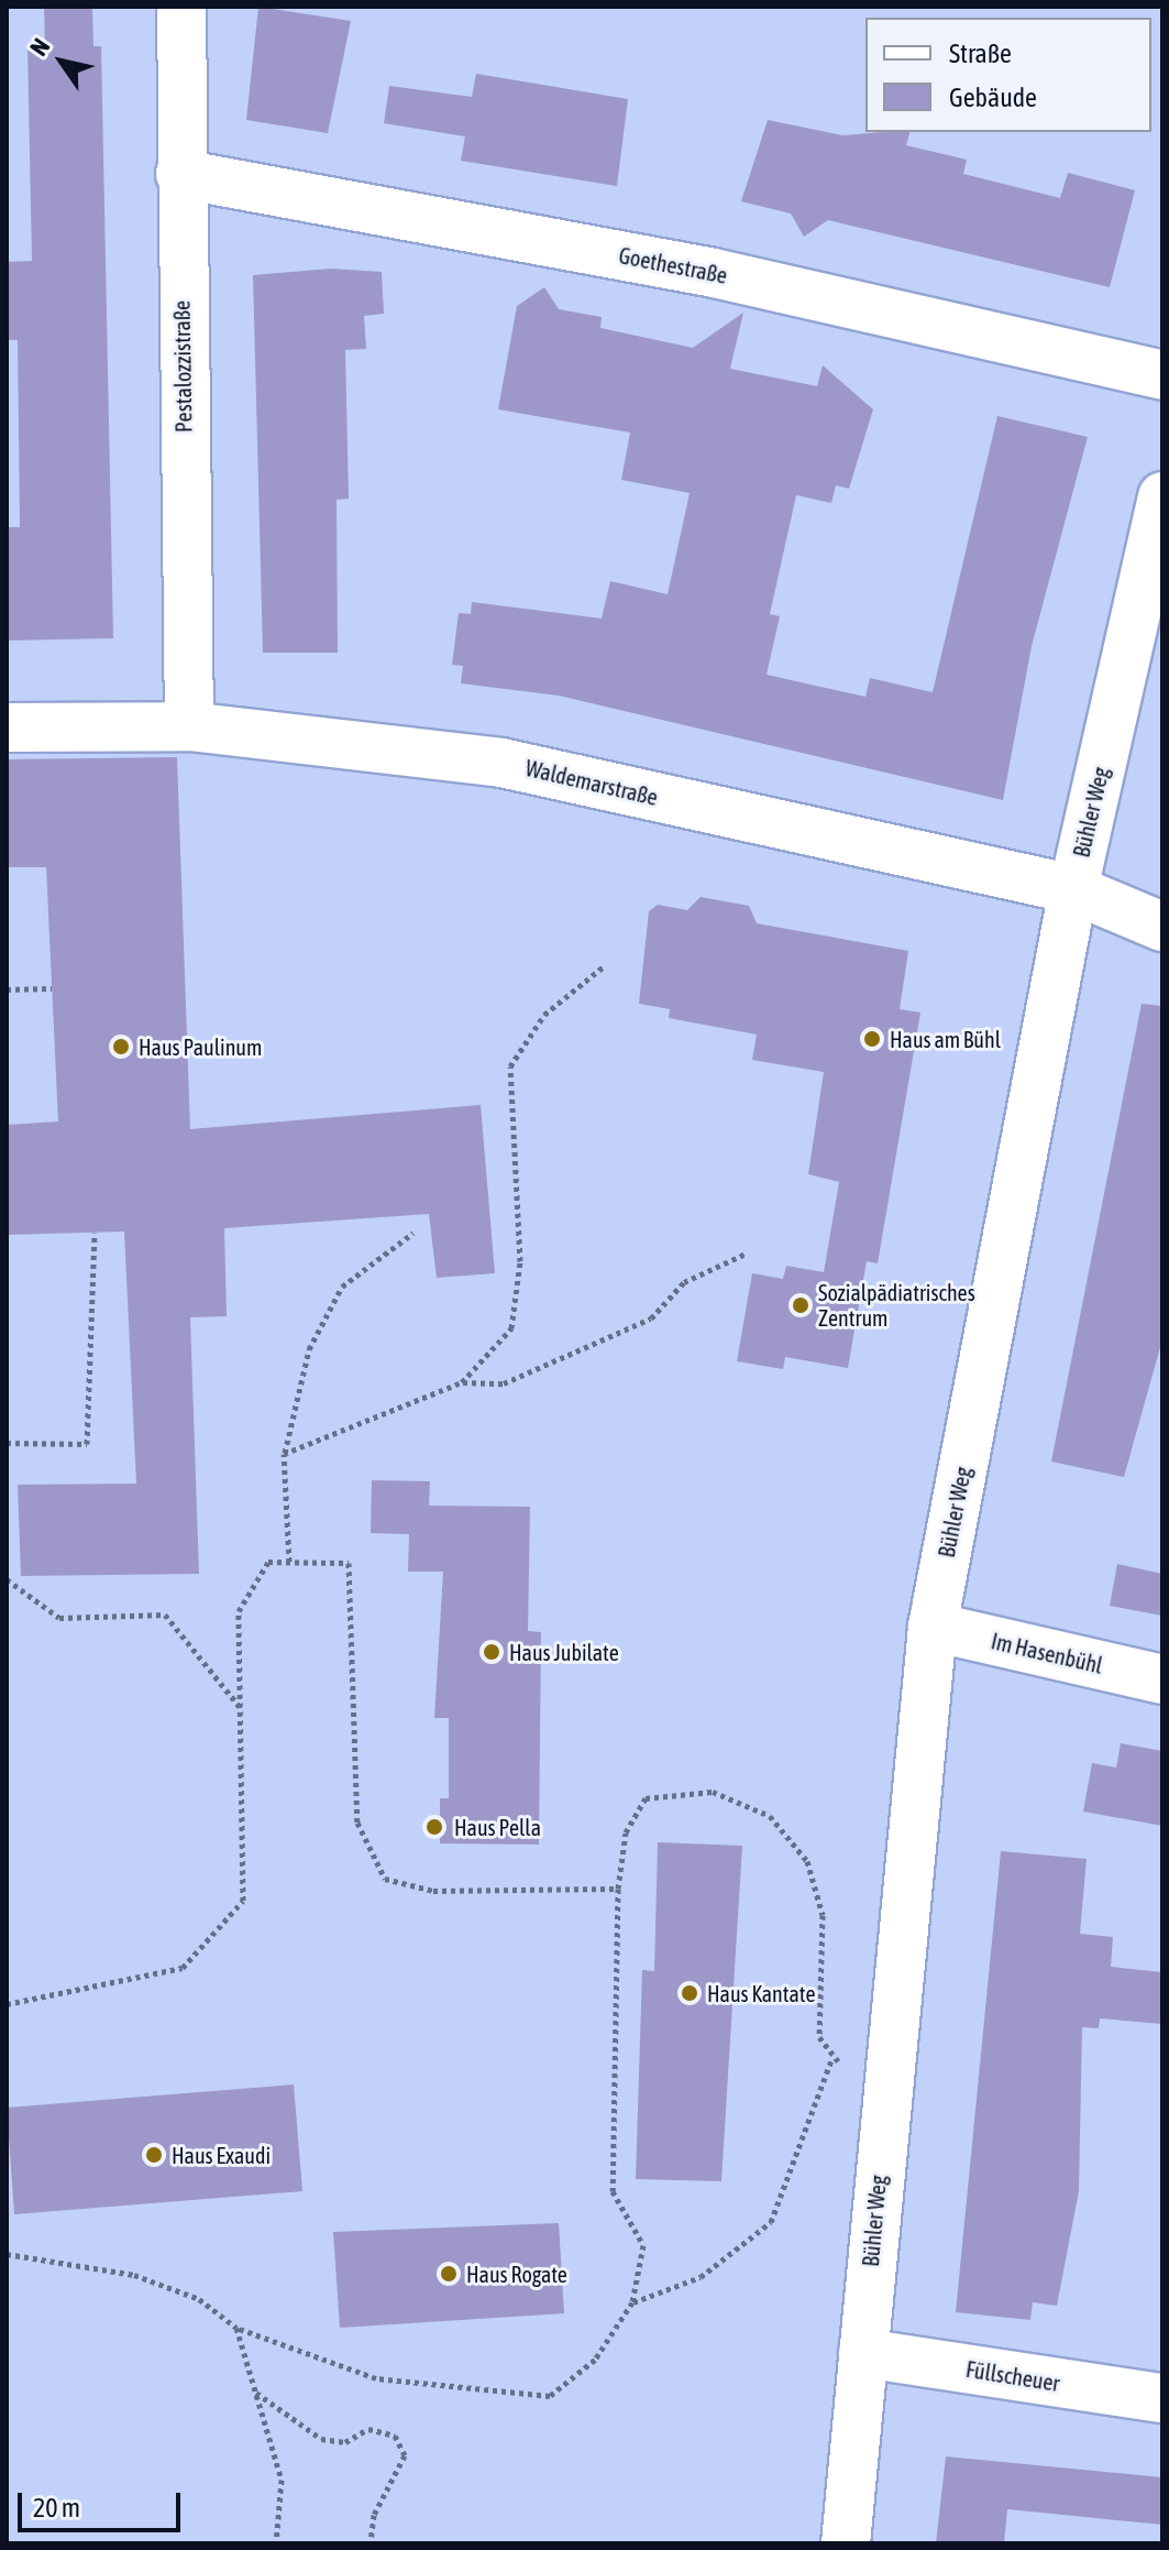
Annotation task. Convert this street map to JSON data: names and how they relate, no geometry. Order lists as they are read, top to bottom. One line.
{"streets":{"street":["Goethestraße","Pestalozzistraße","Waldemarstraße","Bühler Weg","Im Hasenbühl","Füllscheuer"]},"crossings":[["Goethestraße","Pestalozzistraße"],["Pestalozzistraße","Waldemarstraße"],["Waldemarstraße","Bühler Weg"],["Bühler Weg","Im Hasenbühl"],["Bühler Weg","Füllscheuer"]],"places":["Haus am Bühl","Haus Paulinum","Sozialpädiatrisches Zentrum","Haus Jubilate","Haus Pella","Haus Kantate","Haus Exaudi","Haus Rogate"],"legend":["Straße","Gebäude"],"scale_bar":"20 m","north":"top left"}
